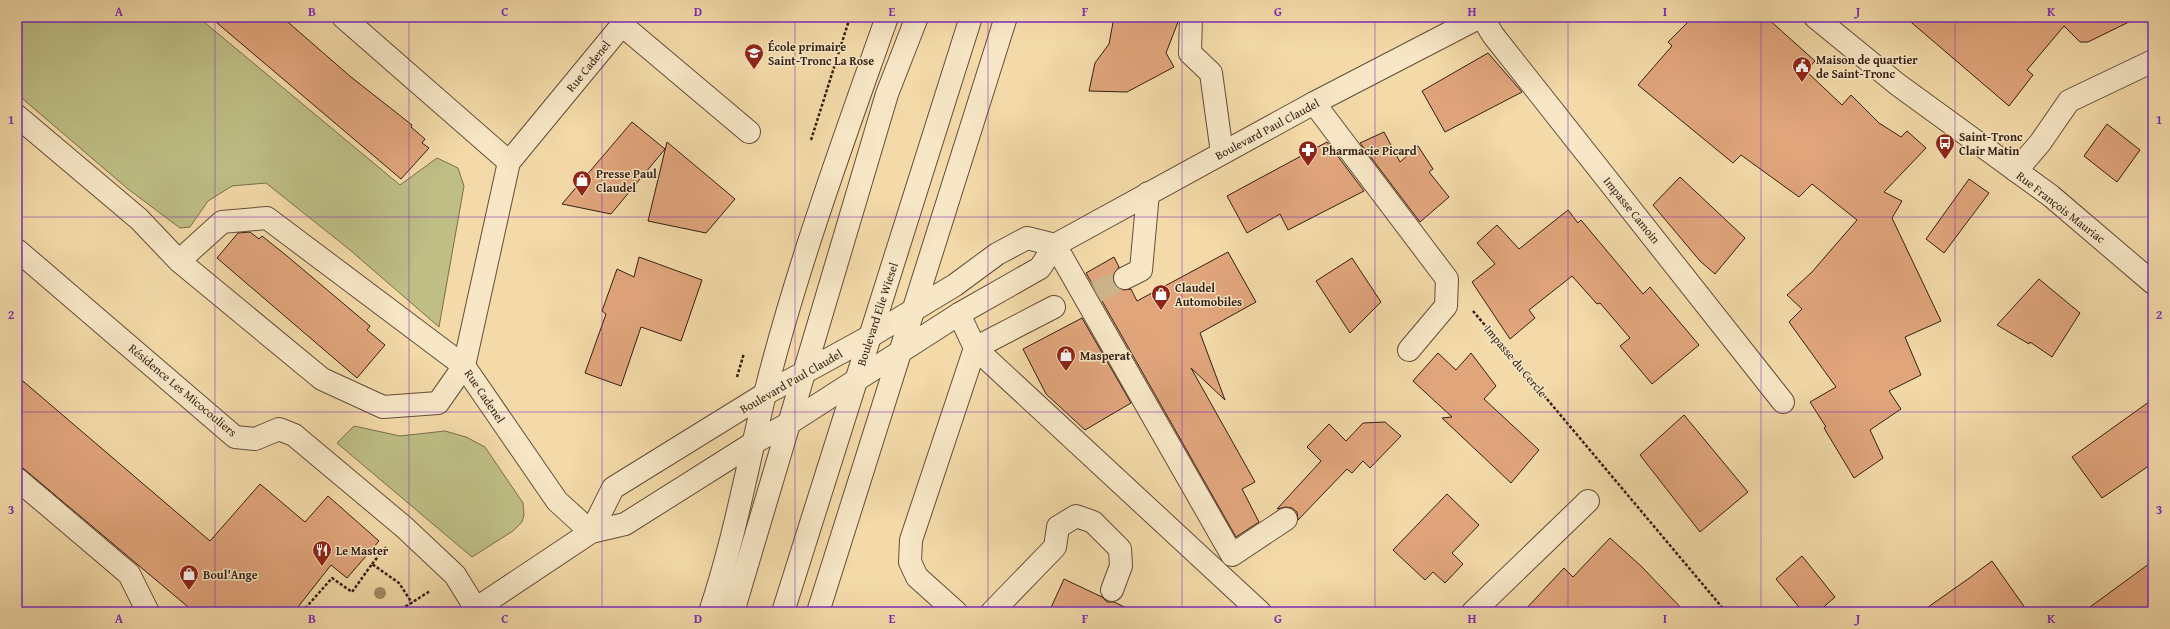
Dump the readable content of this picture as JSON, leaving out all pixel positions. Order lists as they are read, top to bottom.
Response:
{
  "streets": {
    "street": [
      "Rue Cadenel",
      "Boulevard Paul Claudel",
      "Rue François Mauriac",
      "Impasse Camoin",
      "Boulevard Elie Wiesel",
      "Résidence Les Micocouliers"
    ],
    "path": ["Impasse du Cercle"]
  },
  "crossings": [
    ["Rue Cadenel", "Boulevard Paul Claudel"],
    ["Boulevard Paul Claudel", "Impasse Camoin"],
    ["Boulevard Paul Claudel", "Boulevard Elie Wiesel"],
    ["Boulevard Paul Claudel", "Résidence Les Micocouliers"]
  ],
  "places": {
    "school or university": ["École primaire Saint-Tronc La Rose"],
    "public building": ["Maison de quartier de Saint-Tronc"],
    "bus stop": ["Saint-Tronc Clair Matin"],
    "pharmacy": ["Pharmacie Picard"],
    "shop": [
      "Presse Paul Claudel",
      "Claudel Automobiles",
      "Masperat",
      "Boul'Ange"
    ],
    "restaurant": ["Le Master"]
  },
  "grid": {
    "columns": [
      "A",
      "B",
      "C",
      "D",
      "E",
      "F",
      "G",
      "H",
      "I",
      "J",
      "K"
    ],
    "rows": ["1", "2", "3"]
  }
}
